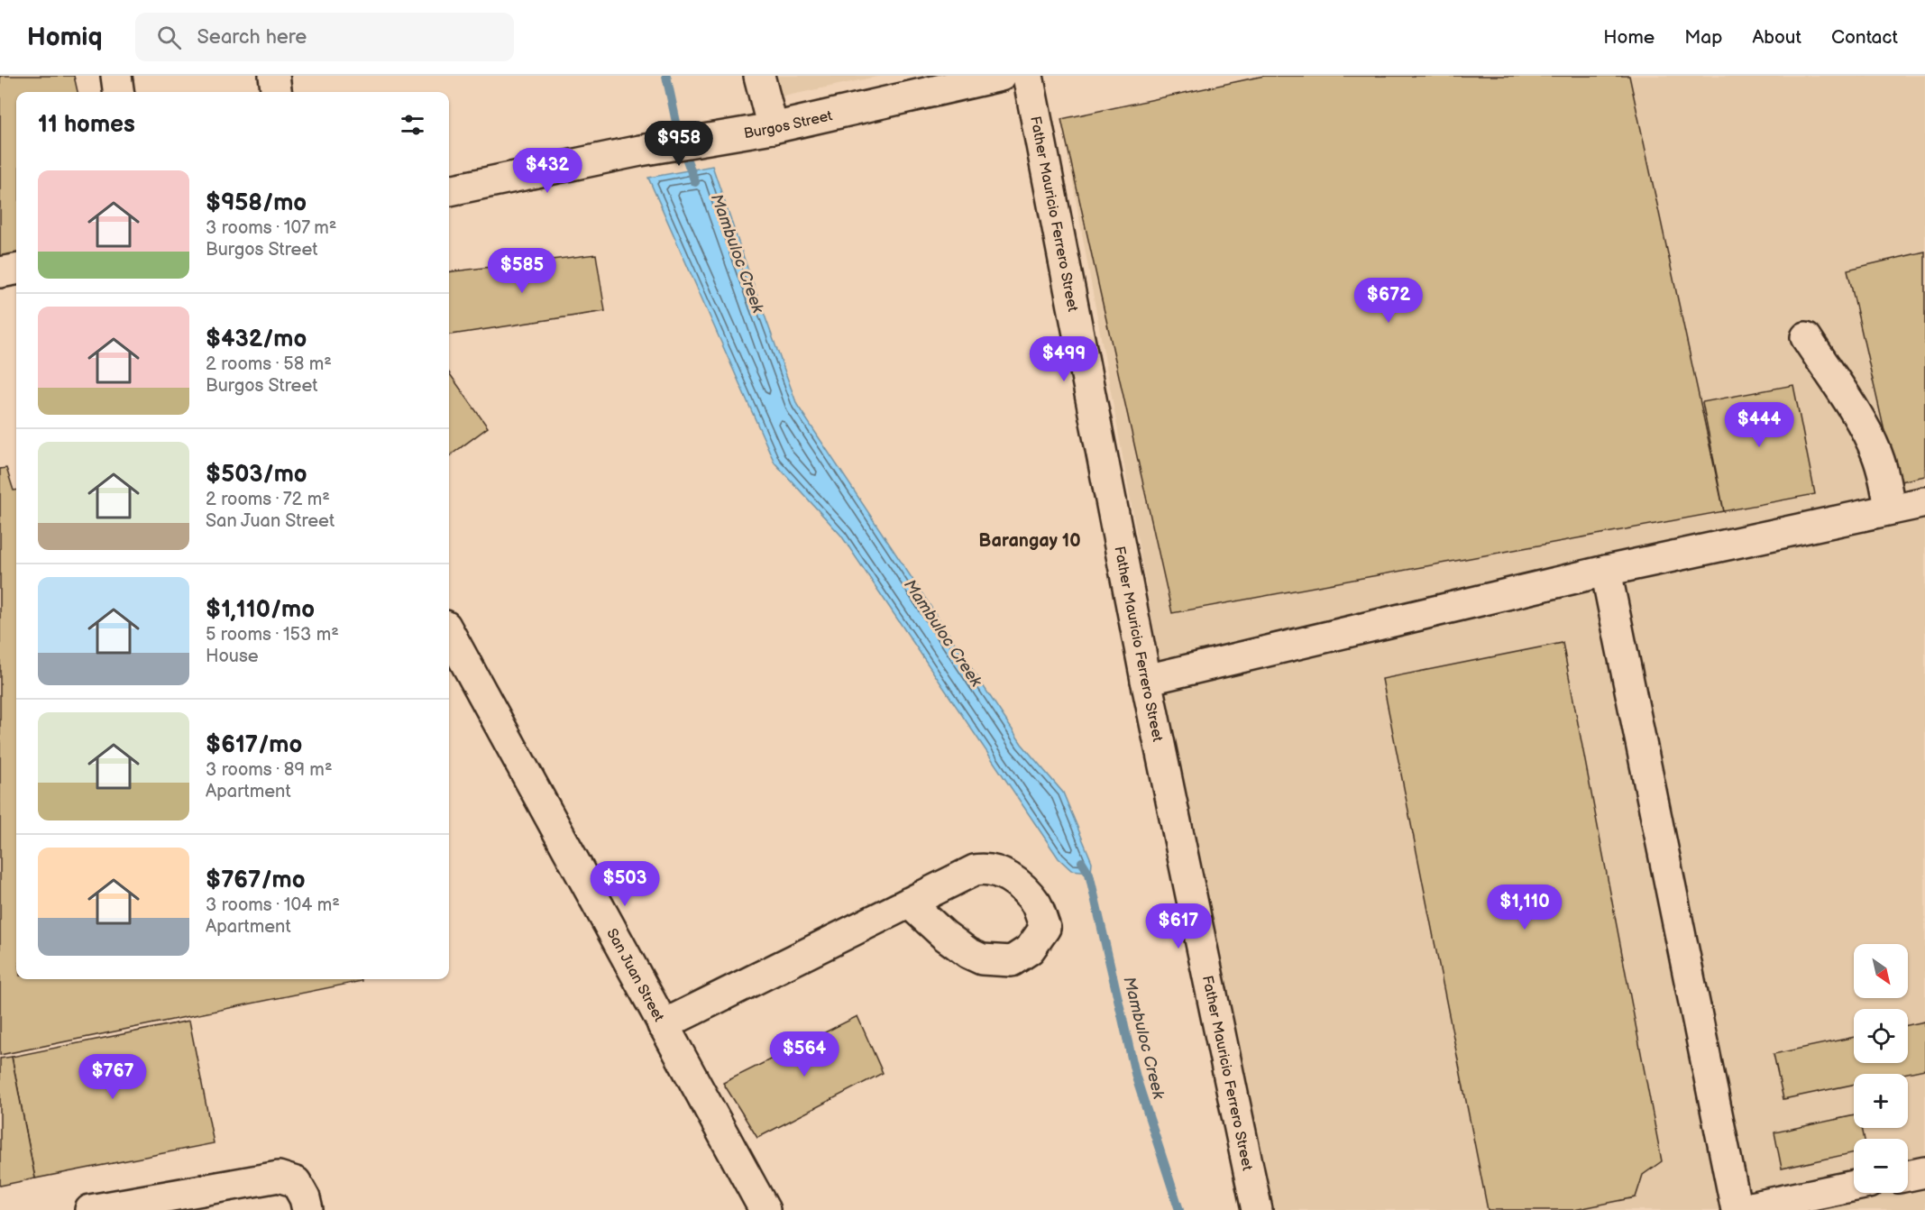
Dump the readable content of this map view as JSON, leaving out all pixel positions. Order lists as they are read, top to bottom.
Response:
{
  "streets": {
    "street": ["Burgos Street", "Father Mauricio Ferrero Street", "San Juan Street"]
  },
  "districts": ["Barangay 10"],
  "water": ["Mambuloc Creek"],
  "north": "bottom right",
  "page": {
    "header": "Homiq",
    "search": "Search here",
    "nav": [
      "Home",
      "Map",
      "About",
      "Contact"
    ],
    "heading": "11 homes",
    "price": [
      "$958",
      "$432",
      "$585",
      "$672",
      "$499",
      "$444",
      "$503",
      "$1,110",
      "$617",
      "$564",
      "$767"
    ],
    "list": [
      {
        "name": "$958/mo",
        "note": "3 rooms · 107 m² · Burgos Street"
      },
      {
        "name": "$432/mo",
        "note": "2 rooms · 58 m² · Burgos Street"
      },
      {
        "name": "$503/mo",
        "note": "2 rooms · 72 m² · San Juan Street"
      },
      {
        "name": "$1,110/mo",
        "note": "5 rooms · 153 m² · House"
      },
      {
        "name": "$617/mo",
        "note": "3 rooms · 89 m² · Apartment"
      },
      {
        "name": "$767/mo",
        "note": "3 rooms · 104 m² · Apartment"
      }
    ],
    "map_buttons": ["+", "−"]
  }
}
